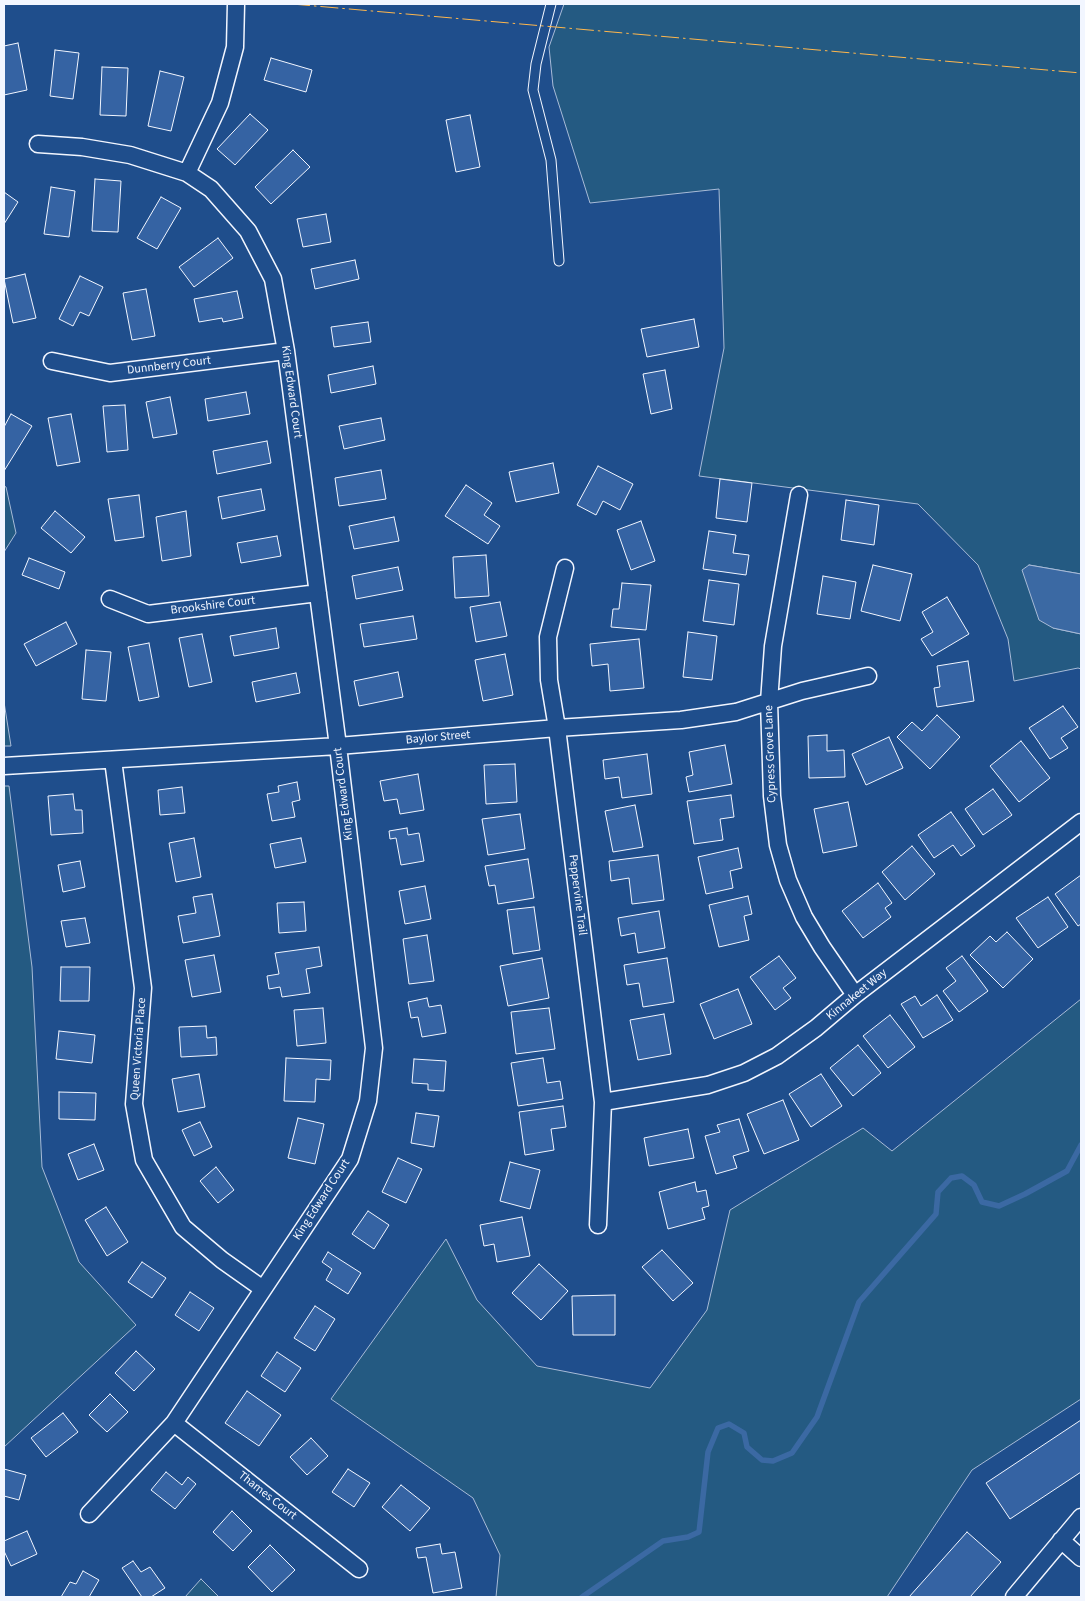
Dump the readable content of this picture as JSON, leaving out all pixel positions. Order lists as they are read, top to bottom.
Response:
{
  "streets": {
    "street": [
      "Dunnberry Court",
      "King Edward Court",
      "Brookshire Court",
      "Baylor Street",
      "Cypress Grove Lane",
      "Peppervine Trail",
      "Kinnakeet Way",
      "Queen Victoria Place",
      "Thames Court"
    ]
  },
  "crossings": [
    ["Dunnberry Court", "King Edward Court"],
    ["King Edward Court", "Brookshire Court"],
    ["King Edward Court", "Baylor Street"],
    ["King Edward Court", "Queen Victoria Place"],
    ["King Edward Court", "Thames Court"],
    ["Baylor Street", "Cypress Grove Lane"],
    ["Baylor Street", "Peppervine Trail"],
    ["Baylor Street", "Queen Victoria Place"],
    ["Cypress Grove Lane", "Kinnakeet Way"],
    ["Peppervine Trail", "Kinnakeet Way"]
  ]
}
